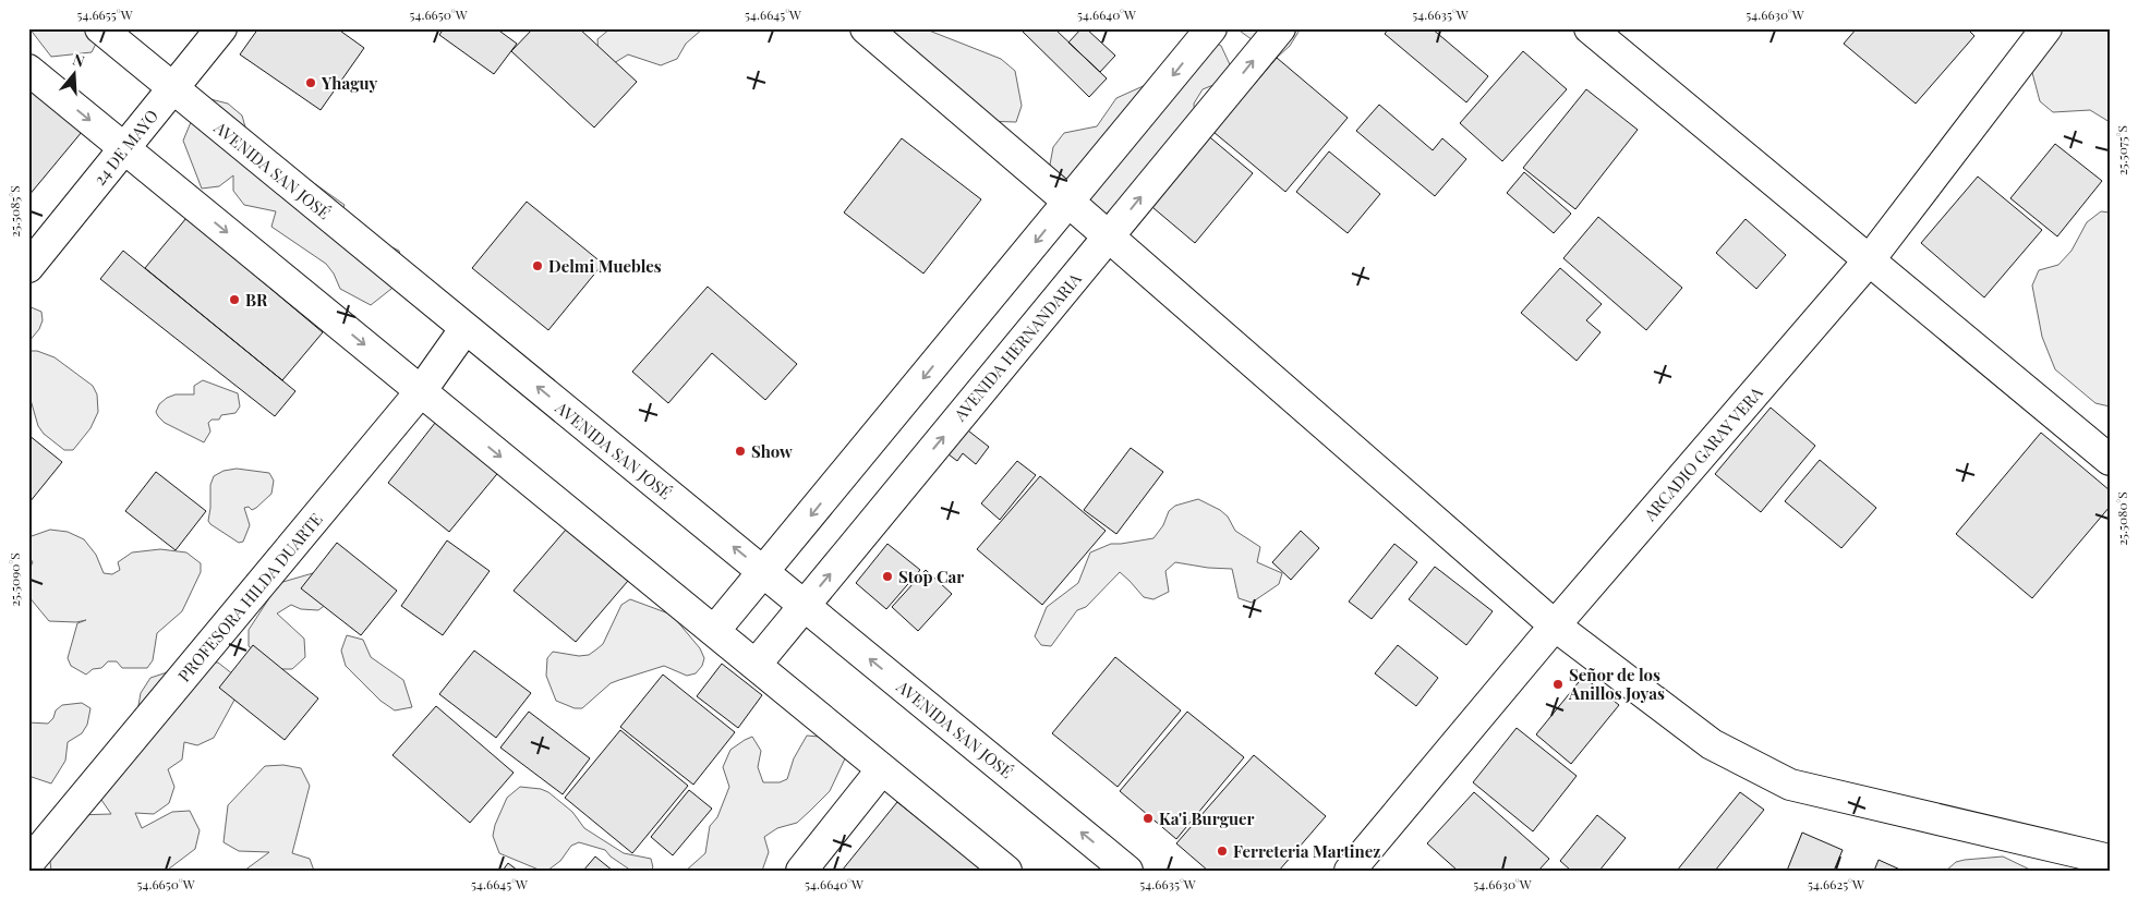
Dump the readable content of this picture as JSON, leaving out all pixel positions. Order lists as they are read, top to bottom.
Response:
{
  "streets": {
    "street": [
      "24 DE MAYO",
      "AVENIDA SAN JOSÉ",
      "AVENIDA HERNANDARIA",
      "ARCADIO GARAY VERA",
      "PROFESORA HILDA DUARTE"
    ]
  },
  "crossings": [
    ["24 DE MAYO", "AVENIDA SAN JOSÉ"],
    ["AVENIDA SAN JOSÉ", "AVENIDA HERNANDARIA"],
    ["AVENIDA SAN JOSÉ", "PROFESORA HILDA DUARTE"]
  ],
  "places": [
    "Yhaguy",
    "Delmi Muebles",
    "BR",
    "Show",
    "Stop Car",
    "Señor de los Anillos Joyas",
    "Ka'i Burguer",
    "Ferreteria Martinez"
  ],
  "north": "top",
  "coordinates": [
    "54.6655°W",
    "54.6650°W",
    "54.6645°W",
    "54.6640°W",
    "54.6635°W",
    "54.6630°W",
    "25.5075°S",
    "25.5085°S",
    "25.5080°S",
    "25.5090°S",
    "54.6625°W"
  ]
}
